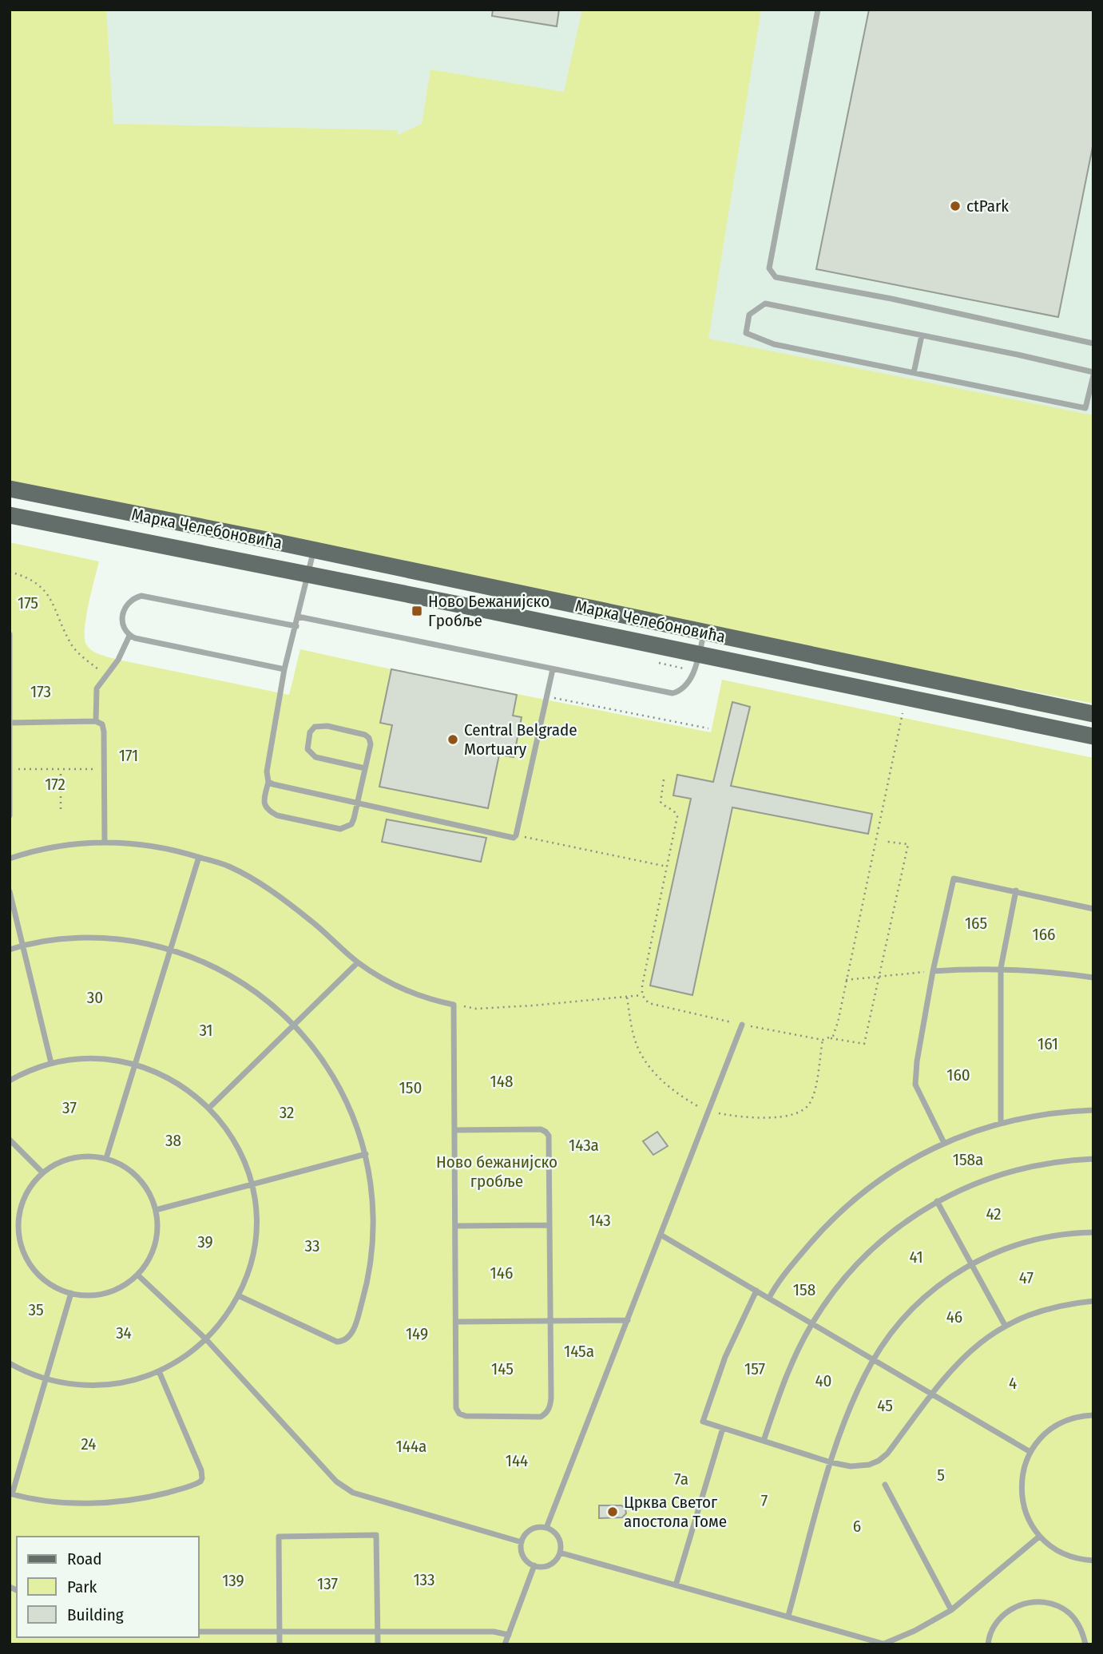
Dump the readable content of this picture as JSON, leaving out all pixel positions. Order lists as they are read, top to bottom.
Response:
{
  "streets": {
    "main road": ["Марка Челебоновића"]
  },
  "parks": [
    "175",
    "173",
    "171",
    "172",
    "165",
    "166",
    "30",
    "31",
    "161",
    "160",
    "148",
    "150",
    "37",
    "32",
    "38",
    "143a",
    "158a",
    "Ново бежанијско гробље",
    "42",
    "143",
    "39",
    "33",
    "41",
    "146",
    "47",
    "158",
    "35",
    "46",
    "34",
    "149",
    "145a",
    "145",
    "157",
    "40",
    "4",
    "45",
    "24",
    "144a",
    "144",
    "5",
    "7a",
    "7",
    "6",
    "133",
    "139",
    "137"
  ],
  "places": {
    "other": ["ctPark", "Central Belgrade Mortuary", "Црква Светог апостола Томе"],
    "transit": ["Ново Бежанијско Гробље"]
  },
  "legend": ["Road", "Park", "Building"]
}
